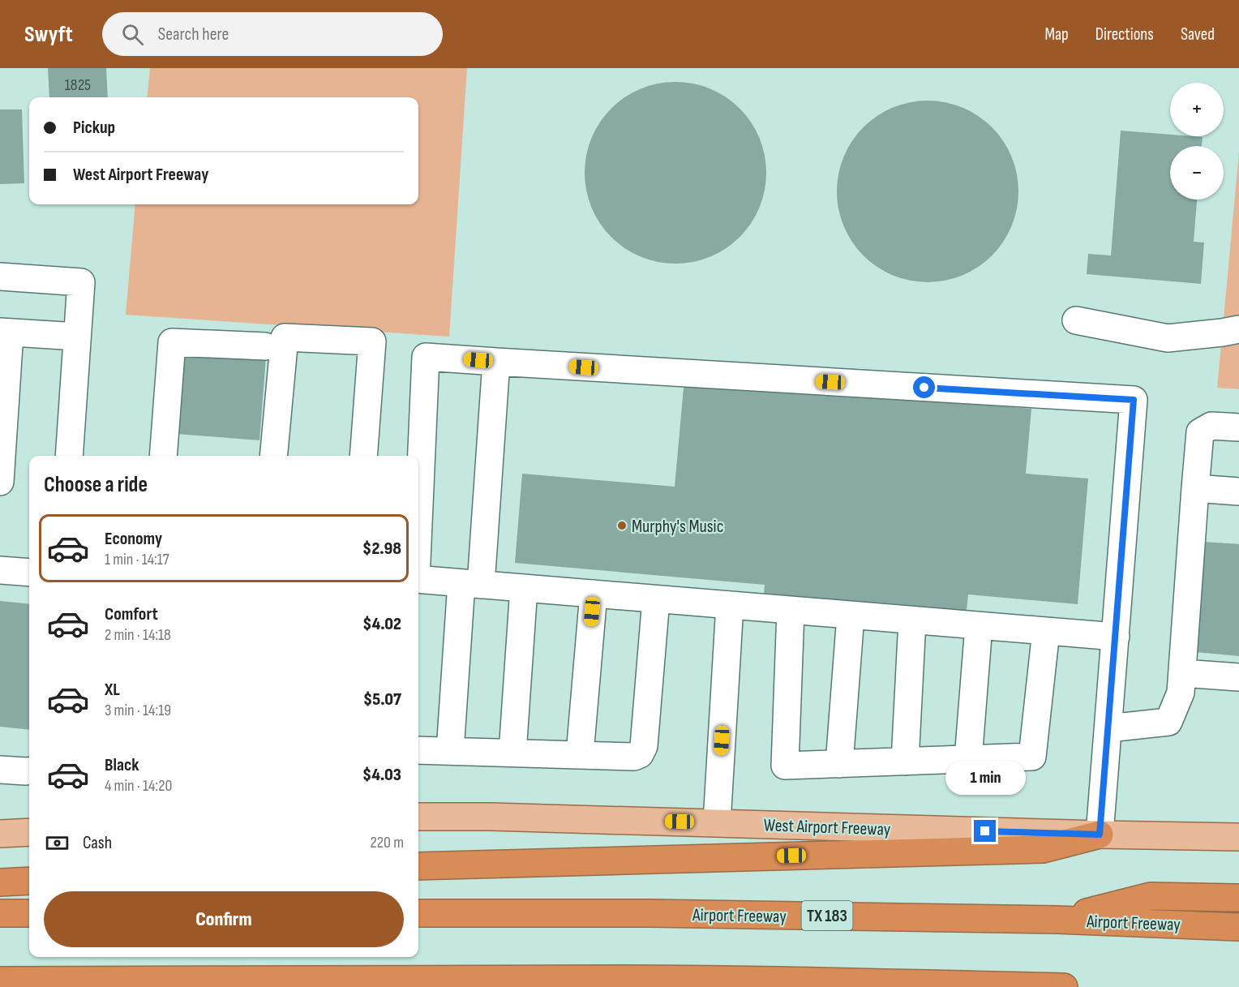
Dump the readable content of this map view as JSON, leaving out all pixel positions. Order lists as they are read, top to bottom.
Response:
{
  "streets": {
    "highway": ["Airport Freeway", "TX 183"],
    "main road": ["West Airport Freeway"]
  },
  "places": ["Murphy's Music"],
  "house_numbers": ["1825"],
  "page": {
    "header": "Swyft",
    "search": "Search here",
    "nav": ["Map", "Directions", "Saved"],
    "map_buttons": ["+", "−"],
    "banner": ["Pickup", "West Airport Freeway"],
    "heading": "Choose a ride",
    "list": [
      {
        "name": "Economy",
        "note": "1 min · 14:17",
        "value": "$2.98"
      },
      {
        "name": "Comfort",
        "note": "2 min · 14:18",
        "value": "$4.02"
      },
      {
        "name": "XL",
        "note": "3 min · 14:19",
        "value": "$5.07"
      },
      {
        "name": "Black",
        "note": "4 min · 14:20",
        "value": "$4.03"
      }
    ],
    "bubble": "1 min",
    "pay": ["Cash", "220 m"],
    "buttons": "Confirm"
  }
}
